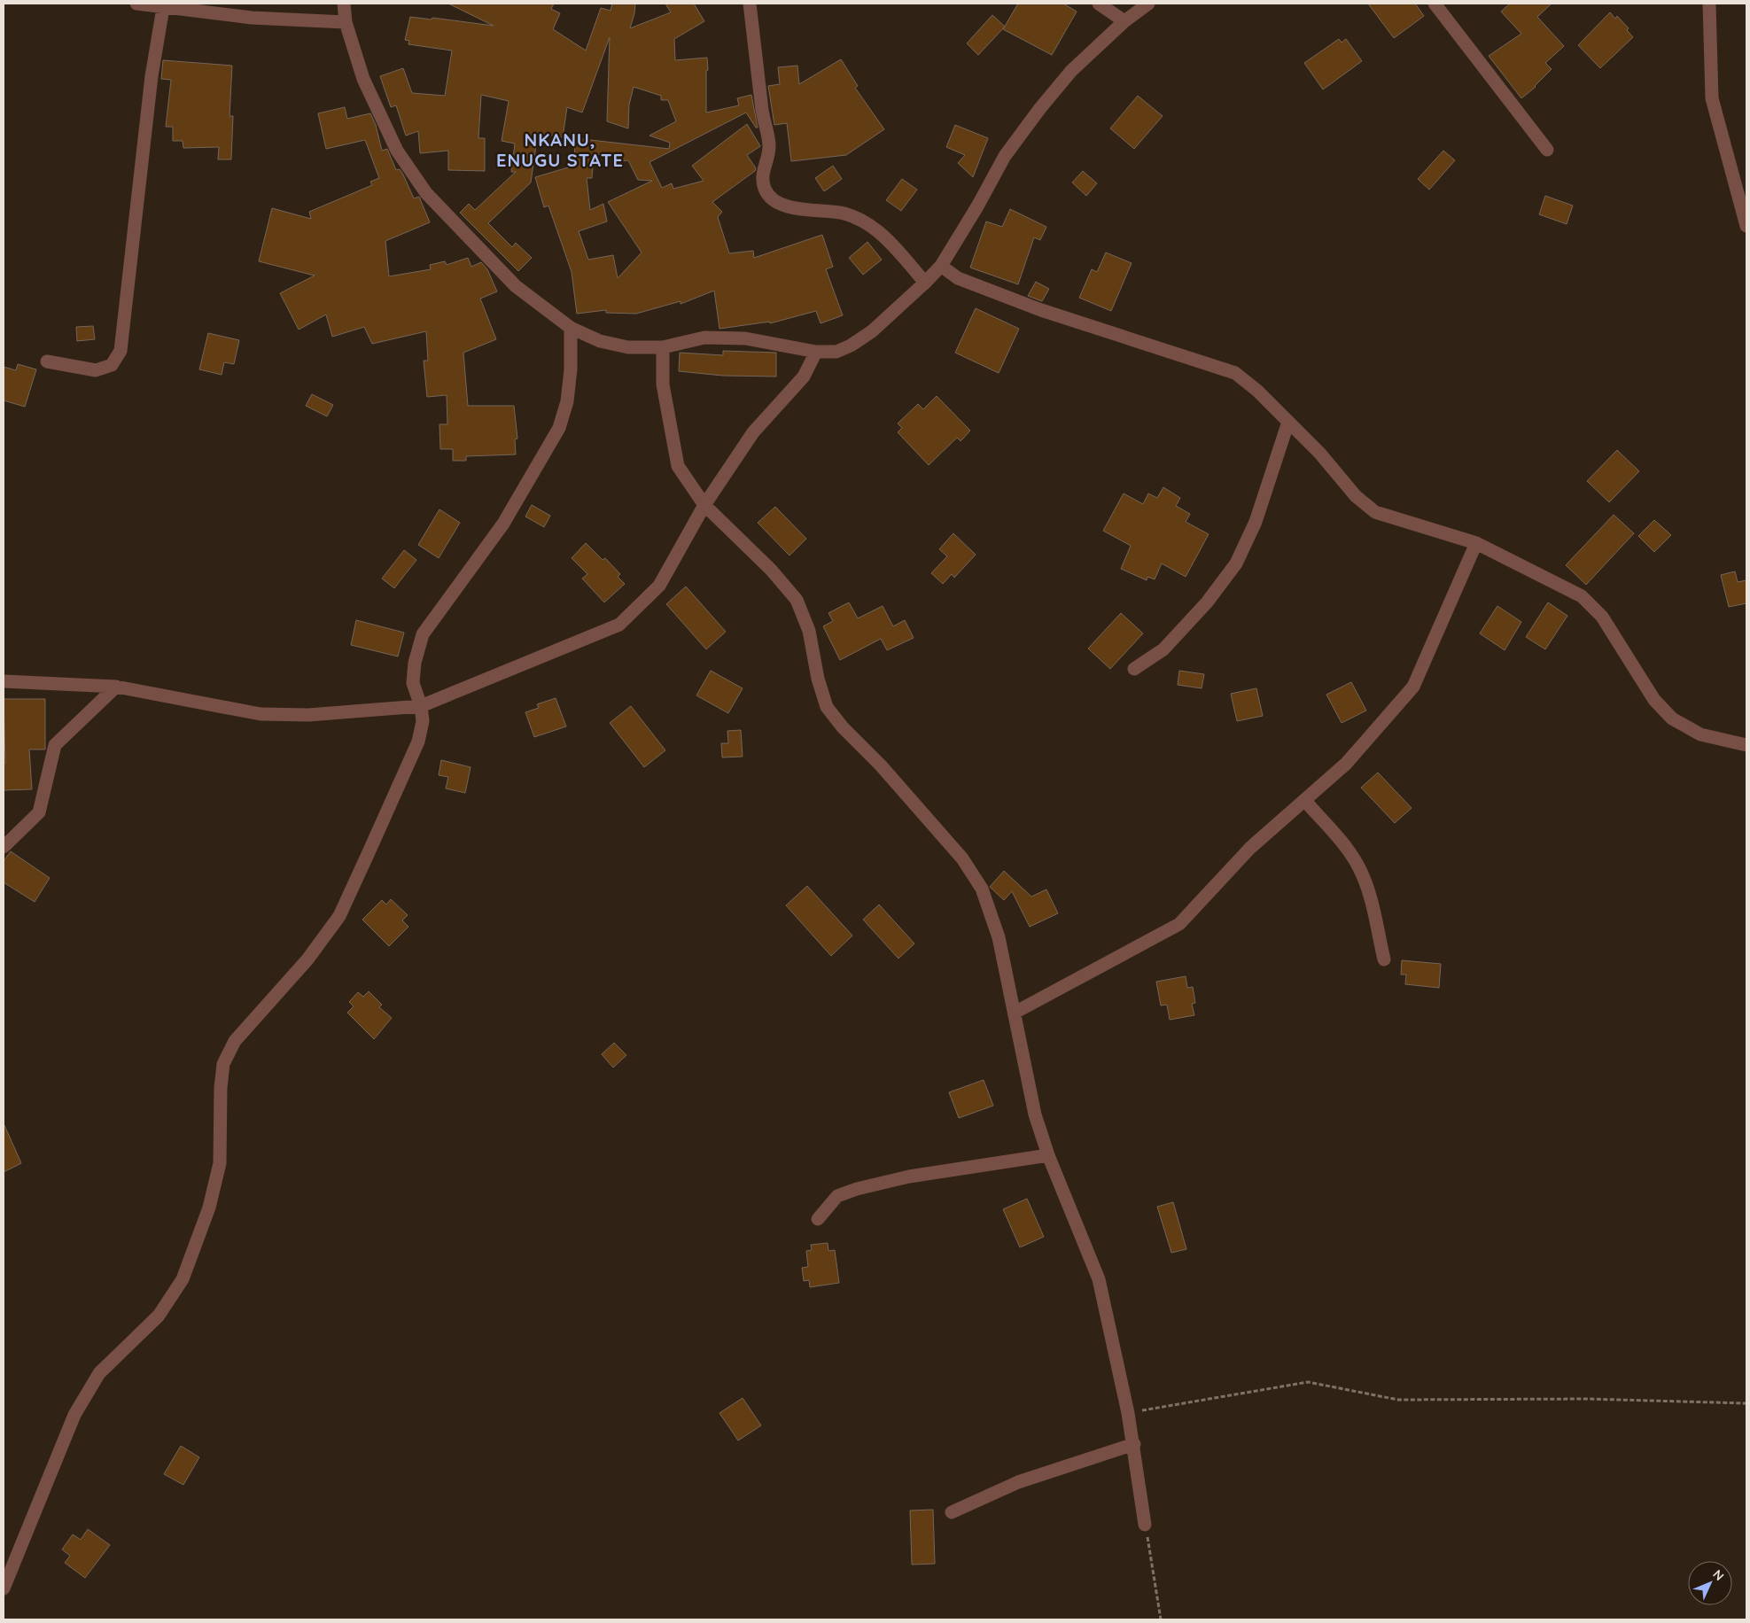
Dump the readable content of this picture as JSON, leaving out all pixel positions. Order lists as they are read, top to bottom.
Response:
{
  "districts": ["NKANU, ENUGU STATE"],
  "north": "top right"
}
